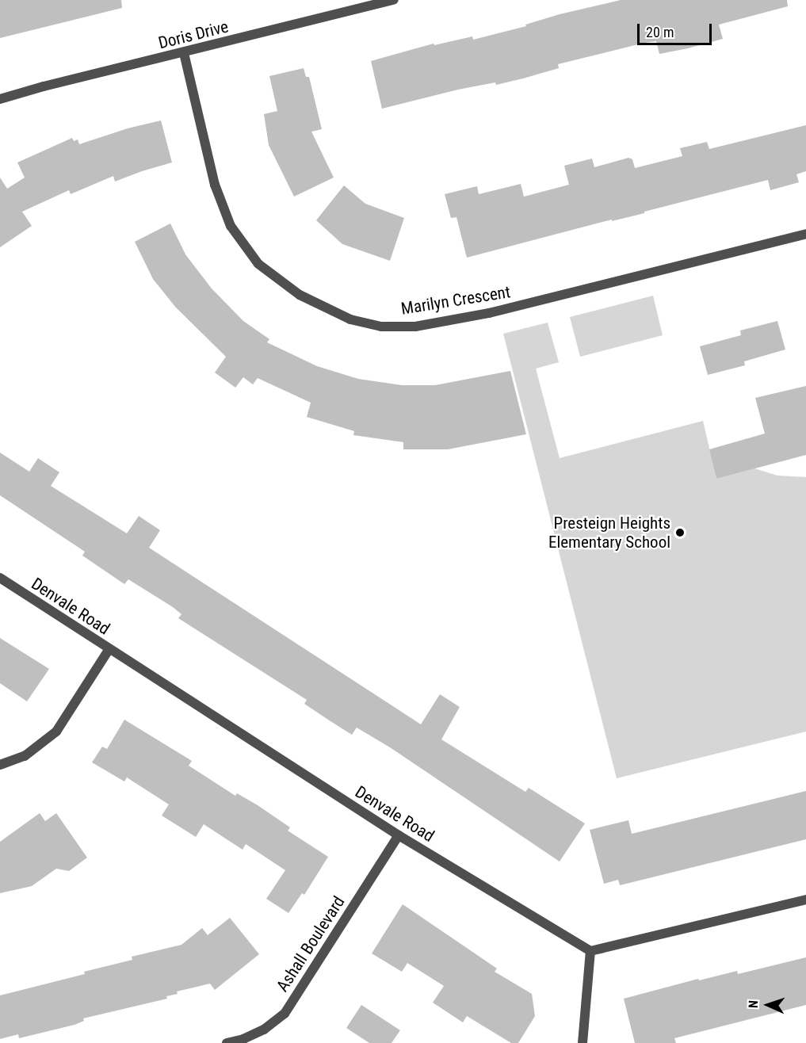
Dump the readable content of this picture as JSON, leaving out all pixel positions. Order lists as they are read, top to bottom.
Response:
{
  "streets": {
    "street": [
      "Doris Drive",
      "Marilyn Crescent",
      "Denvale Road",
      "Ashall Boulevard"
    ]
  },
  "crossings": [
    ["Doris Drive", "Marilyn Crescent"],
    ["Denvale Road", "Ashall Boulevard"]
  ],
  "places": ["Presteign Heights Elementary School"],
  "scale_bar": "20 m",
  "north": "left"
}
